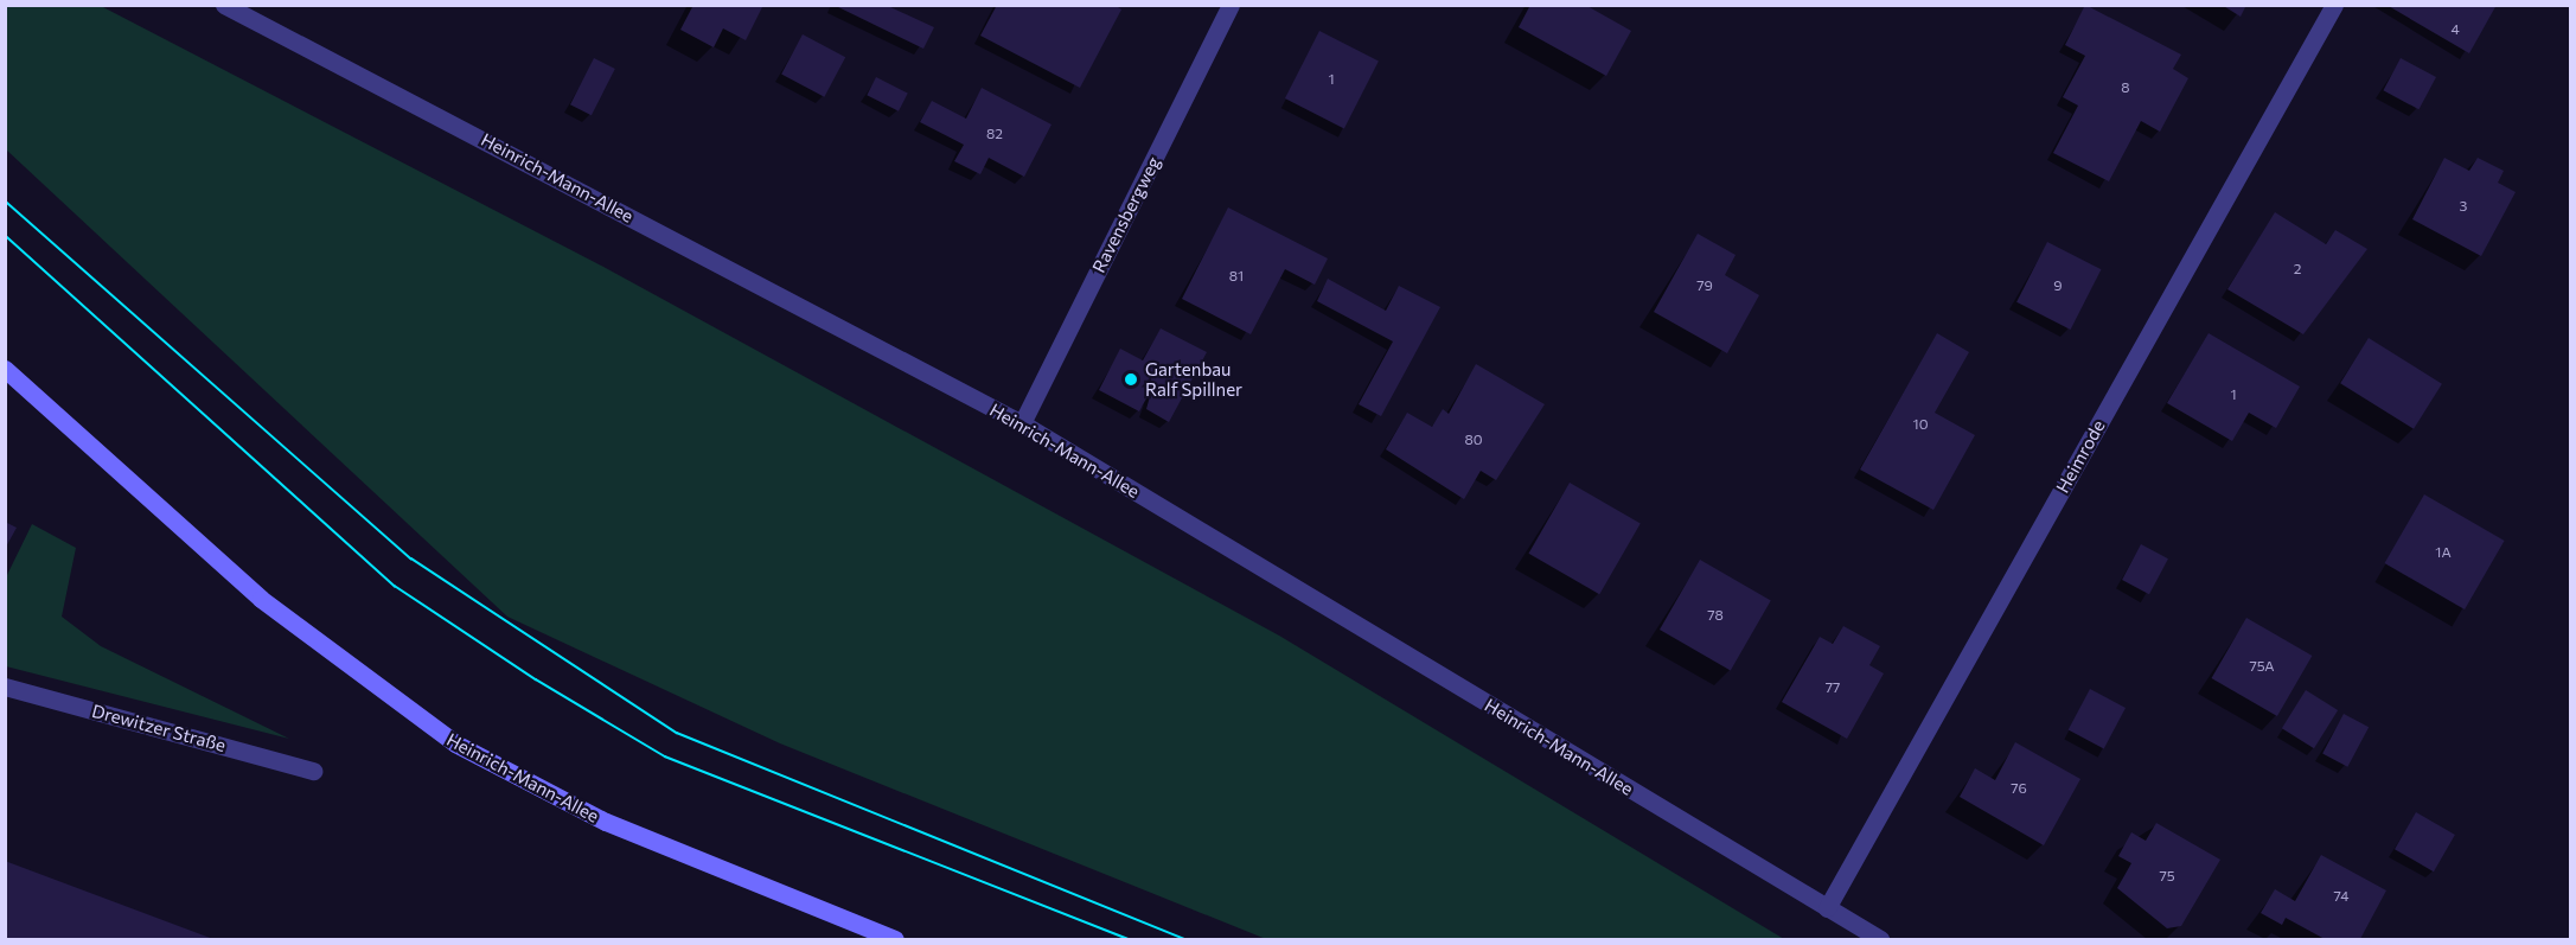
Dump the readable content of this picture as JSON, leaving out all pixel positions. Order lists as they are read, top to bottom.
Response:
{
  "streets": {
    "main road": ["Heinrich-Mann-Allee"],
    "street": ["Ravensbergweg", "Heimrode", "Drewitzer Straße"]
  },
  "crossings": [
    ["Heinrich-Mann-Allee", "Ravensbergweg"],
    ["Heinrich-Mann-Allee", "Heimrode"]
  ],
  "places": ["Gartenbau Ralf Spillner"],
  "house_numbers": [
    "4",
    "1",
    "8",
    "82",
    "3",
    "2",
    "81",
    "79",
    "9",
    "1",
    "10",
    "80",
    "1A",
    "78",
    "75A",
    "77",
    "76",
    "75",
    "74"
  ]
}
